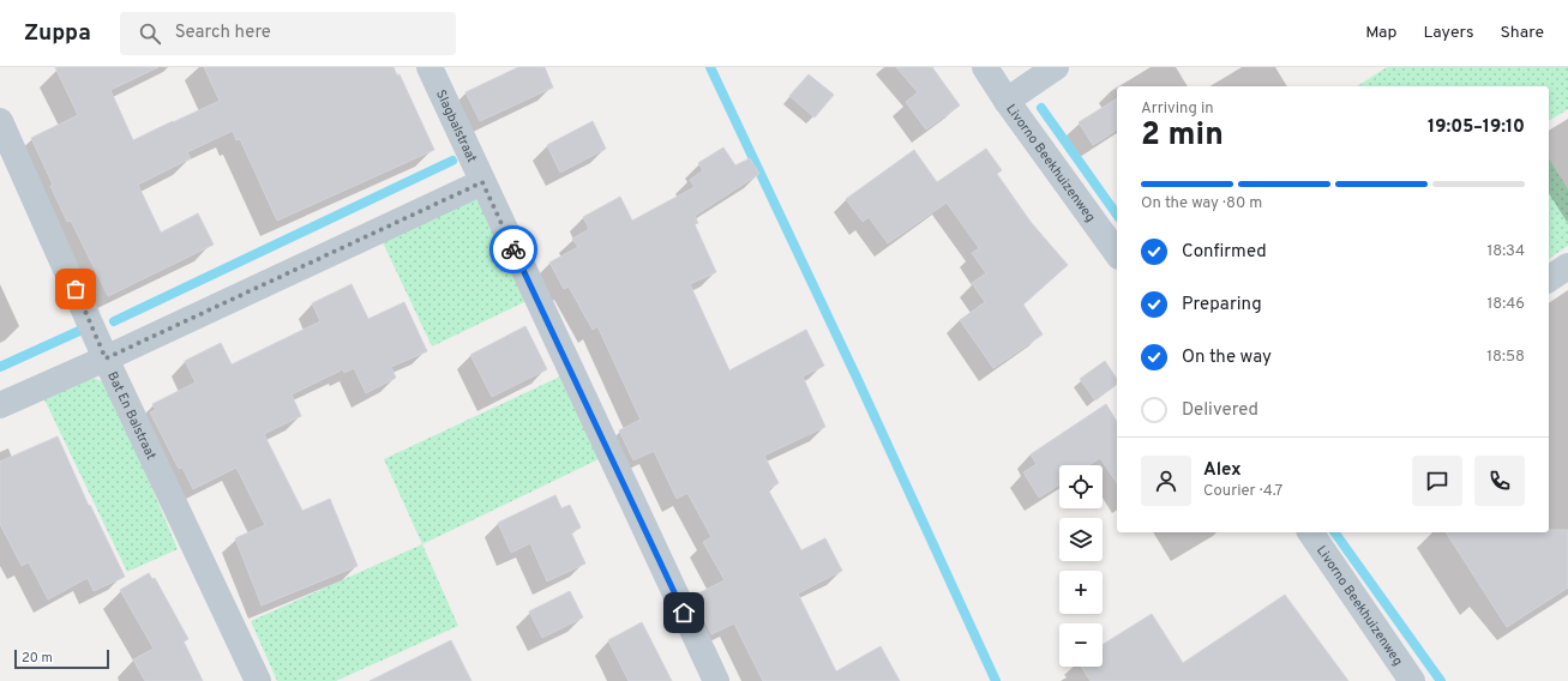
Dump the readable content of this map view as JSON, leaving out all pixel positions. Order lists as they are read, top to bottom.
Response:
{
  "streets": {
    "street": ["Slagbalstraat", "Livorno Beekhuizenweg", "Bat En Balstraat"]
  },
  "scale_bar": "20 m",
  "page": {
    "header": "Zuppa",
    "search": "Search here",
    "nav": ["Map", "Layers", "Share"],
    "heading": ["2 min", "Arriving in", "19:05–19:10"],
    "panel": ["Alex", "Courier · 4.7"],
    "bar": "On the way · 80 m",
    "list": [
      ["Confirmed", "18:34"],
      ["Preparing", "18:46"],
      ["On the way", "18:58"],
      "Delivered"
    ],
    "map_buttons": ["+", "−"],
    "scale": "20 m"
  }
}
